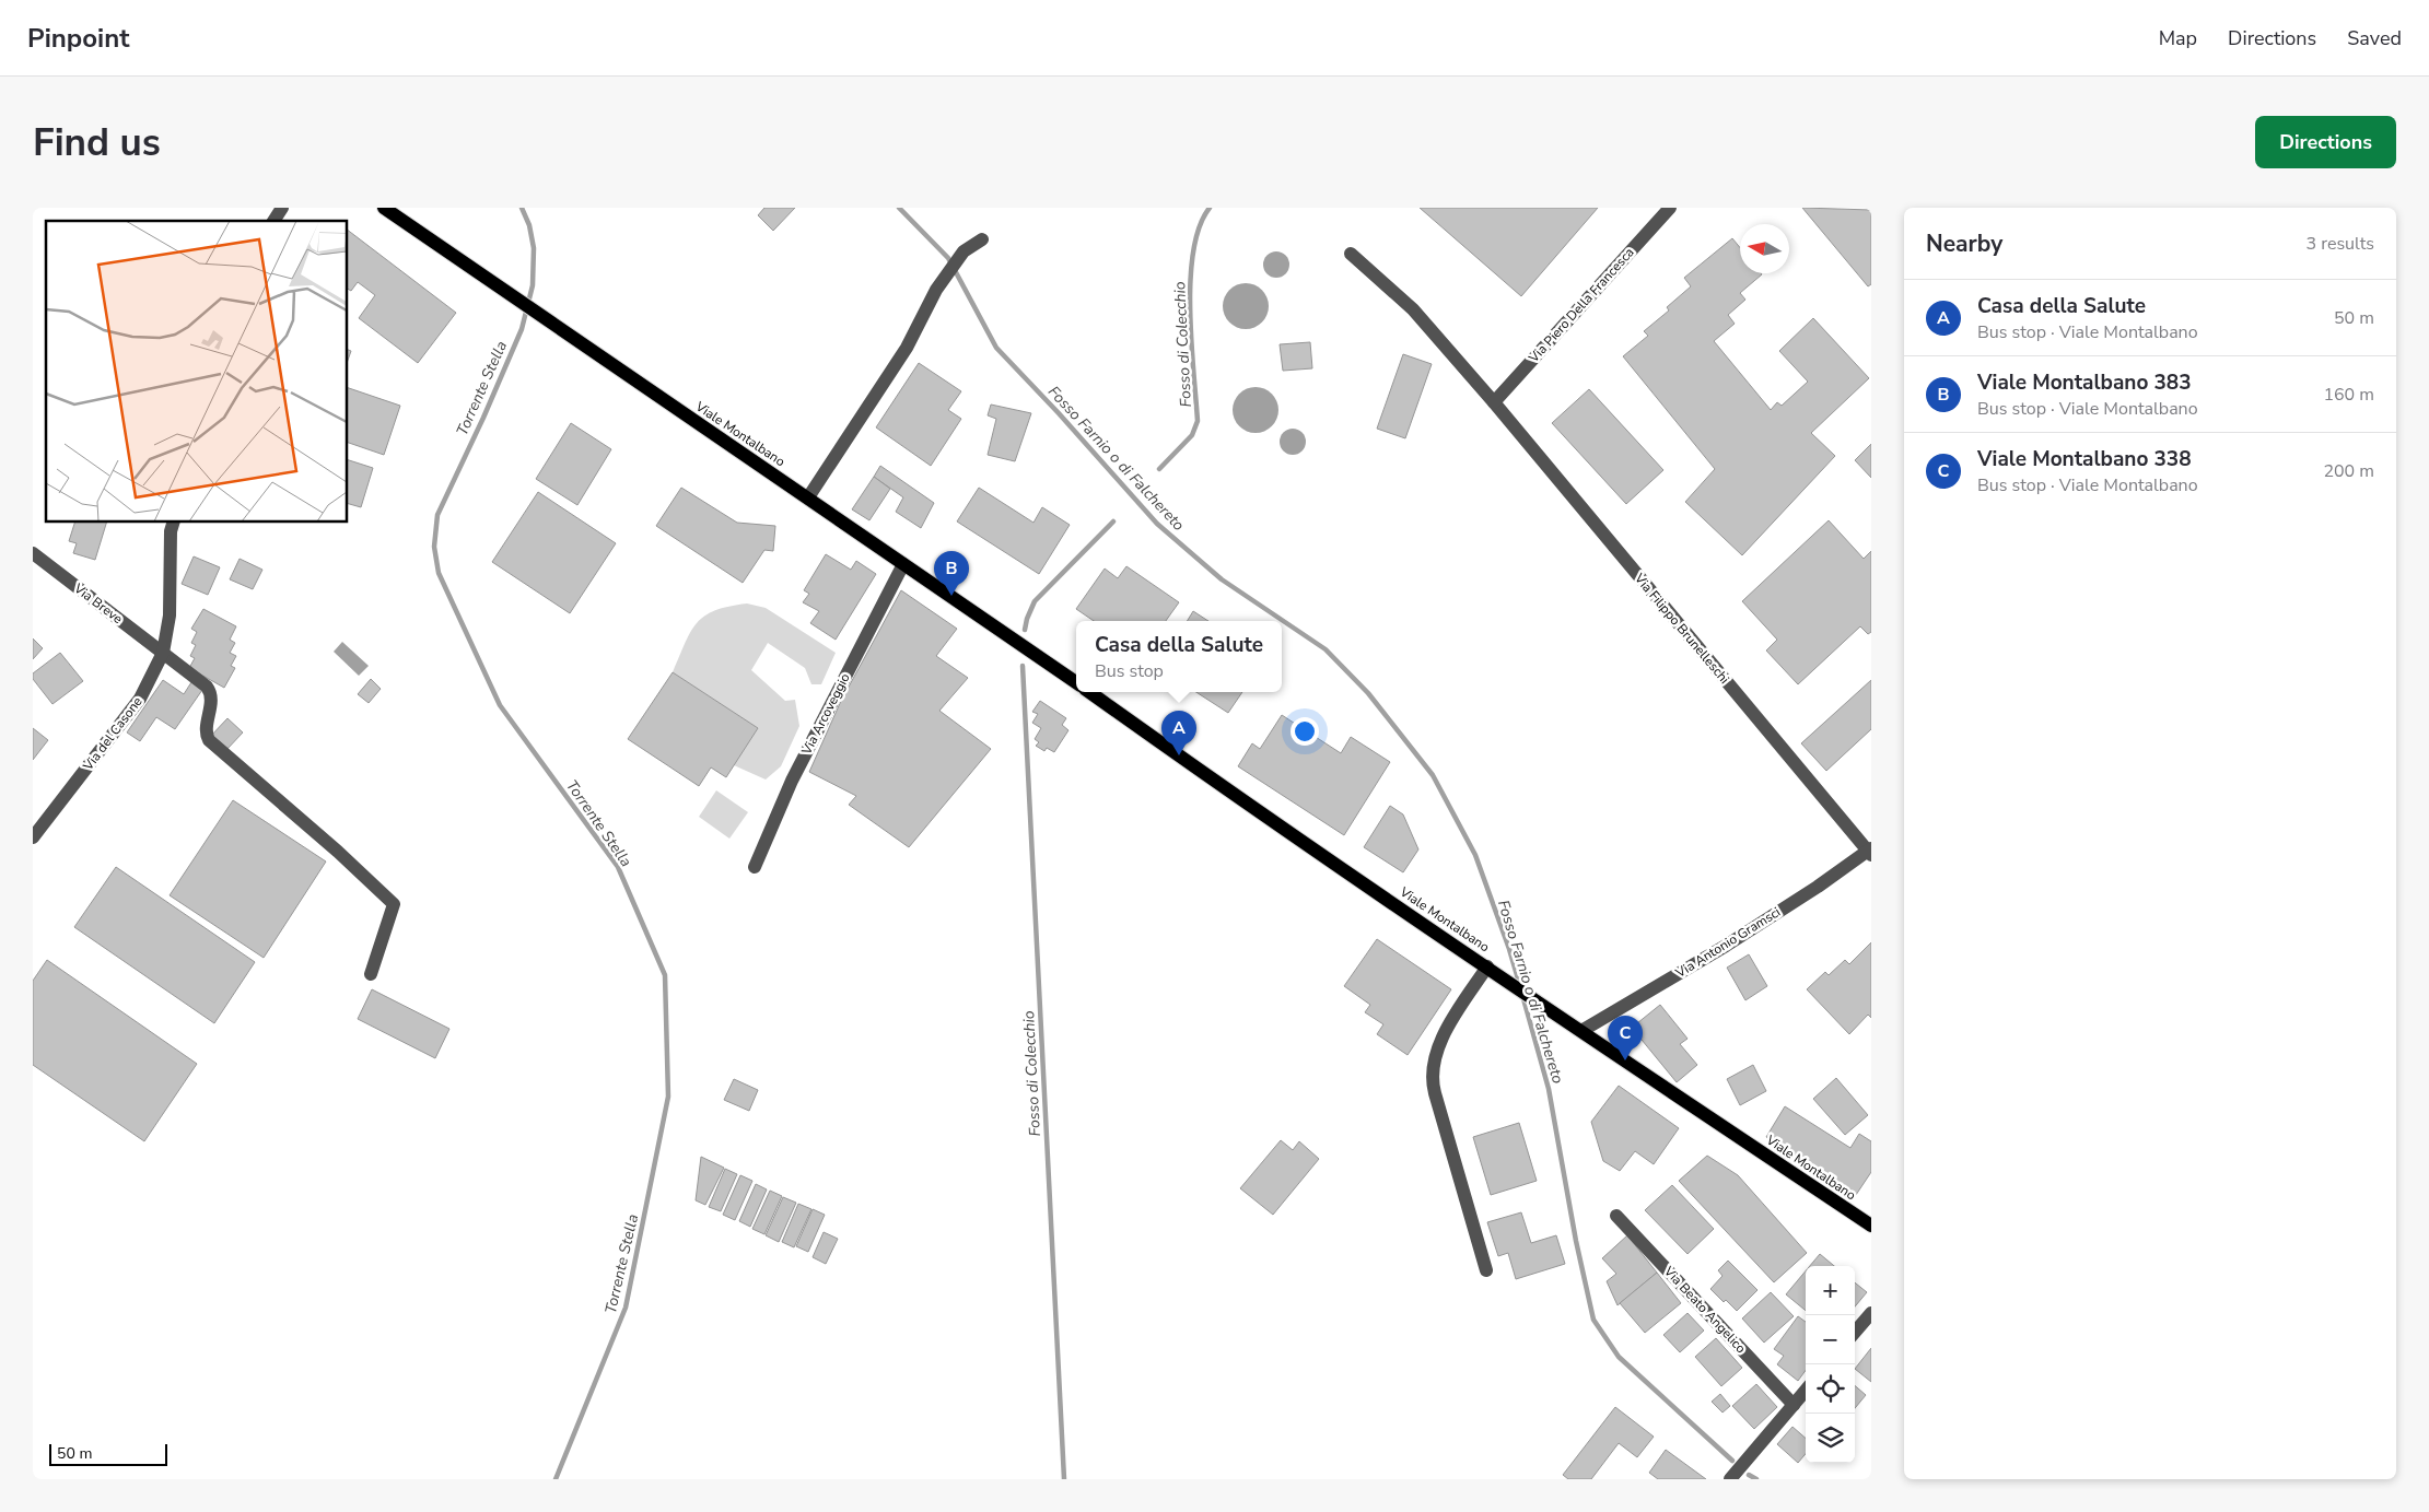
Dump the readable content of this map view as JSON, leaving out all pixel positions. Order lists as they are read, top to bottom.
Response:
{
  "streets": {
    "main road": ["Viale Montalbano"],
    "street": [
      "Via Piero Della Francesca",
      "Via Breve",
      "Via Filippo Brunelleschi",
      "Via Arcoveggio",
      "Via del Casone",
      "Via Antonio Gramsci",
      "Via Beato Angelico"
    ]
  },
  "crossings": [
    ["Via Piero Della Francesca", "Via Filippo Brunelleschi"],
    ["Viale Montalbano", "Via Arcoveggio"],
    ["Viale Montalbano", "Via Antonio Gramsci"],
    ["Via Breve", "Via del Casone"],
    ["Via Filippo Brunelleschi", "Via Antonio Gramsci"]
  ],
  "water": ["Fosso di Colecchio", "Torrente Stella", "Fosso Farnio o di Falchereto"],
  "scale_bar": "50 m",
  "north": "left",
  "page": {
    "header": "Pinpoint",
    "nav": ["Map", "Directions", "Saved"],
    "buttons": "Directions",
    "title": "Find us",
    "heading": ["Nearby", "3 results"],
    "list": [
      {
        "mark": "A",
        "name": "Casa della Salute",
        "note": "Bus stop · Viale Montalbano",
        "value": "50 m"
      },
      {
        "mark": "B",
        "name": "Viale Montalbano 383",
        "note": "Bus stop · Viale Montalbano",
        "value": "160 m"
      },
      {
        "mark": "C",
        "name": "Viale Montalbano 338",
        "note": "Bus stop · Viale Montalbano",
        "value": "200 m"
      }
    ],
    "pins": ["B", "A", "C"],
    "popup": ["Casa della Salute", "Bus stop"],
    "map_buttons": ["+", "−"],
    "scale": "50 m"
  }
}
